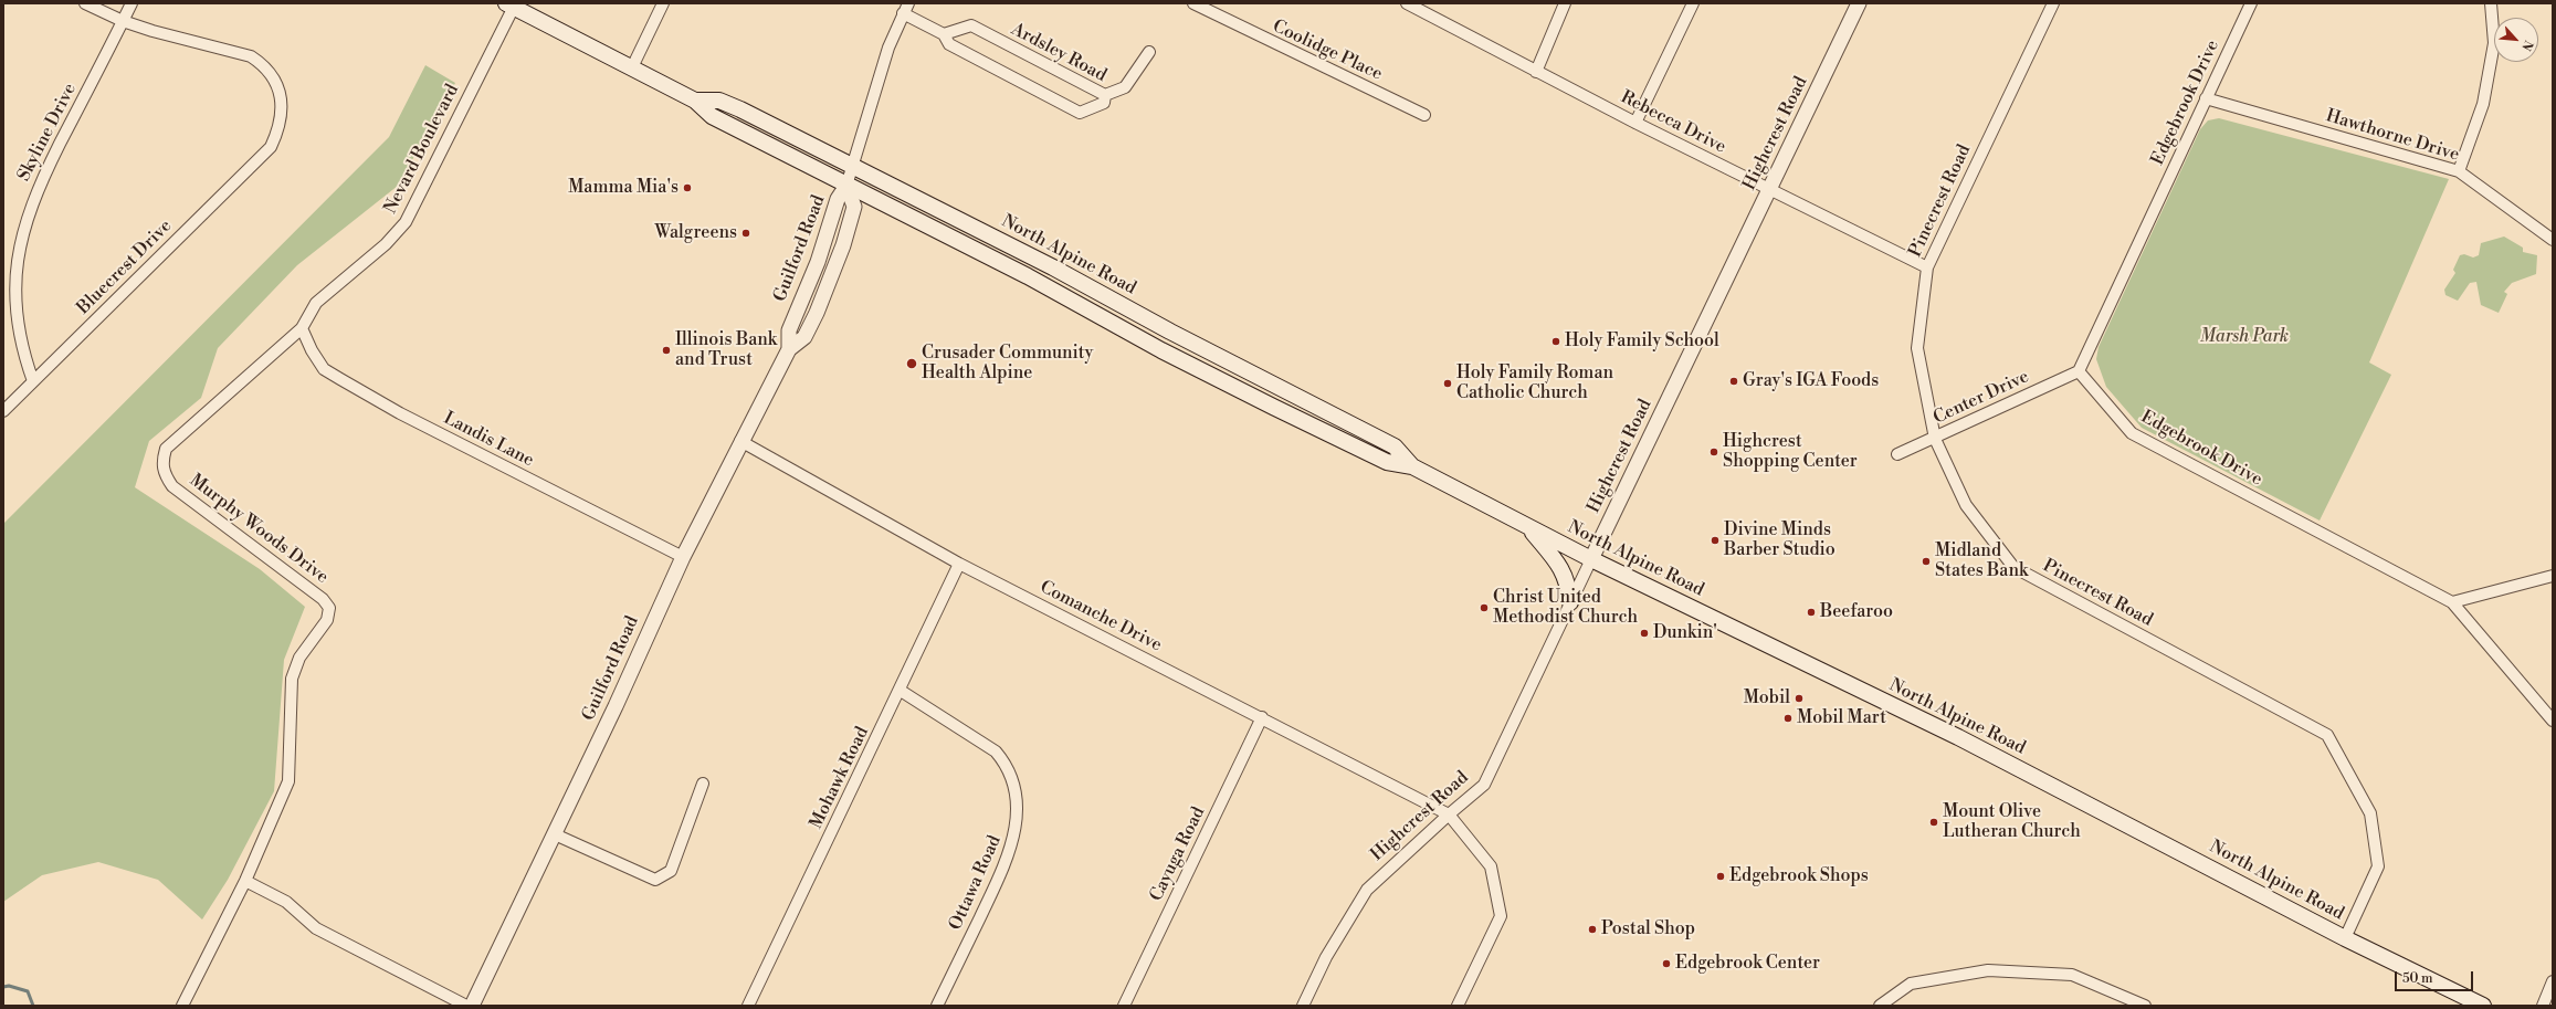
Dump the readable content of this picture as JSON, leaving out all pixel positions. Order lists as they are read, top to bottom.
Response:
{
  "streets": {
    "main road": ["North Alpine Road"],
    "street": [
      "Coolidge Place",
      "Ardsley Road",
      "Edgebrook Drive",
      "Rebecca Drive",
      "Skyline Drive",
      "Highcrest Road",
      "Hawthorne Drive",
      "Nevard Boulevard",
      "Pinecrest Road",
      "Guilford Road",
      "Bluecrest Drive",
      "Center Drive",
      "Landis Lane",
      "Murphy Woods Drive",
      "Comanche Drive",
      "Mohawk Road",
      "Cayuga Road",
      "Ottawa Road"
    ]
  },
  "crossings": [
    ["Edgebrook Drive", "Hawthorne Drive"],
    ["Edgebrook Drive", "Center Drive"],
    ["Rebecca Drive", "Highcrest Road"],
    ["Rebecca Drive", "Pinecrest Road"],
    ["Skyline Drive", "Bluecrest Drive"],
    ["Highcrest Road", "North Alpine Road"],
    ["Highcrest Road", "Comanche Drive"],
    ["Nevard Boulevard", "North Alpine Road"],
    ["Nevard Boulevard", "Landis Lane"],
    ["Nevard Boulevard", "Murphy Woods Drive"],
    ["Pinecrest Road", "North Alpine Road"],
    ["Pinecrest Road", "Center Drive"],
    ["Guilford Road", "North Alpine Road"],
    ["Guilford Road", "Landis Lane"],
    ["Guilford Road", "Comanche Drive"],
    ["Landis Lane", "Murphy Woods Drive"],
    ["Comanche Drive", "Mohawk Road"],
    ["Comanche Drive", "Cayuga Road"],
    ["Mohawk Road", "Ottawa Road"]
  ],
  "parks": ["Marsh Park"],
  "places": [
    "Mamma Mia's",
    "Walgreens",
    "Holy Family School",
    "Illinois Bank and Trust",
    "Crusader Community Health Alpine",
    "Gray's IGA Foods",
    "Holy Family Roman Catholic Church",
    "Highcrest Shopping Center",
    "Divine Minds Barber Studio",
    "Midland States Bank",
    "Christ United Methodist Church",
    "Beefaroo",
    "Dunkin'",
    "Mobil",
    "Mobil Mart",
    "Mount Olive Lutheran Church",
    "Edgebrook Shops",
    "Postal Shop",
    "Edgebrook Center"
  ],
  "scale_bar": "50 m",
  "north": "bottom right"
}
